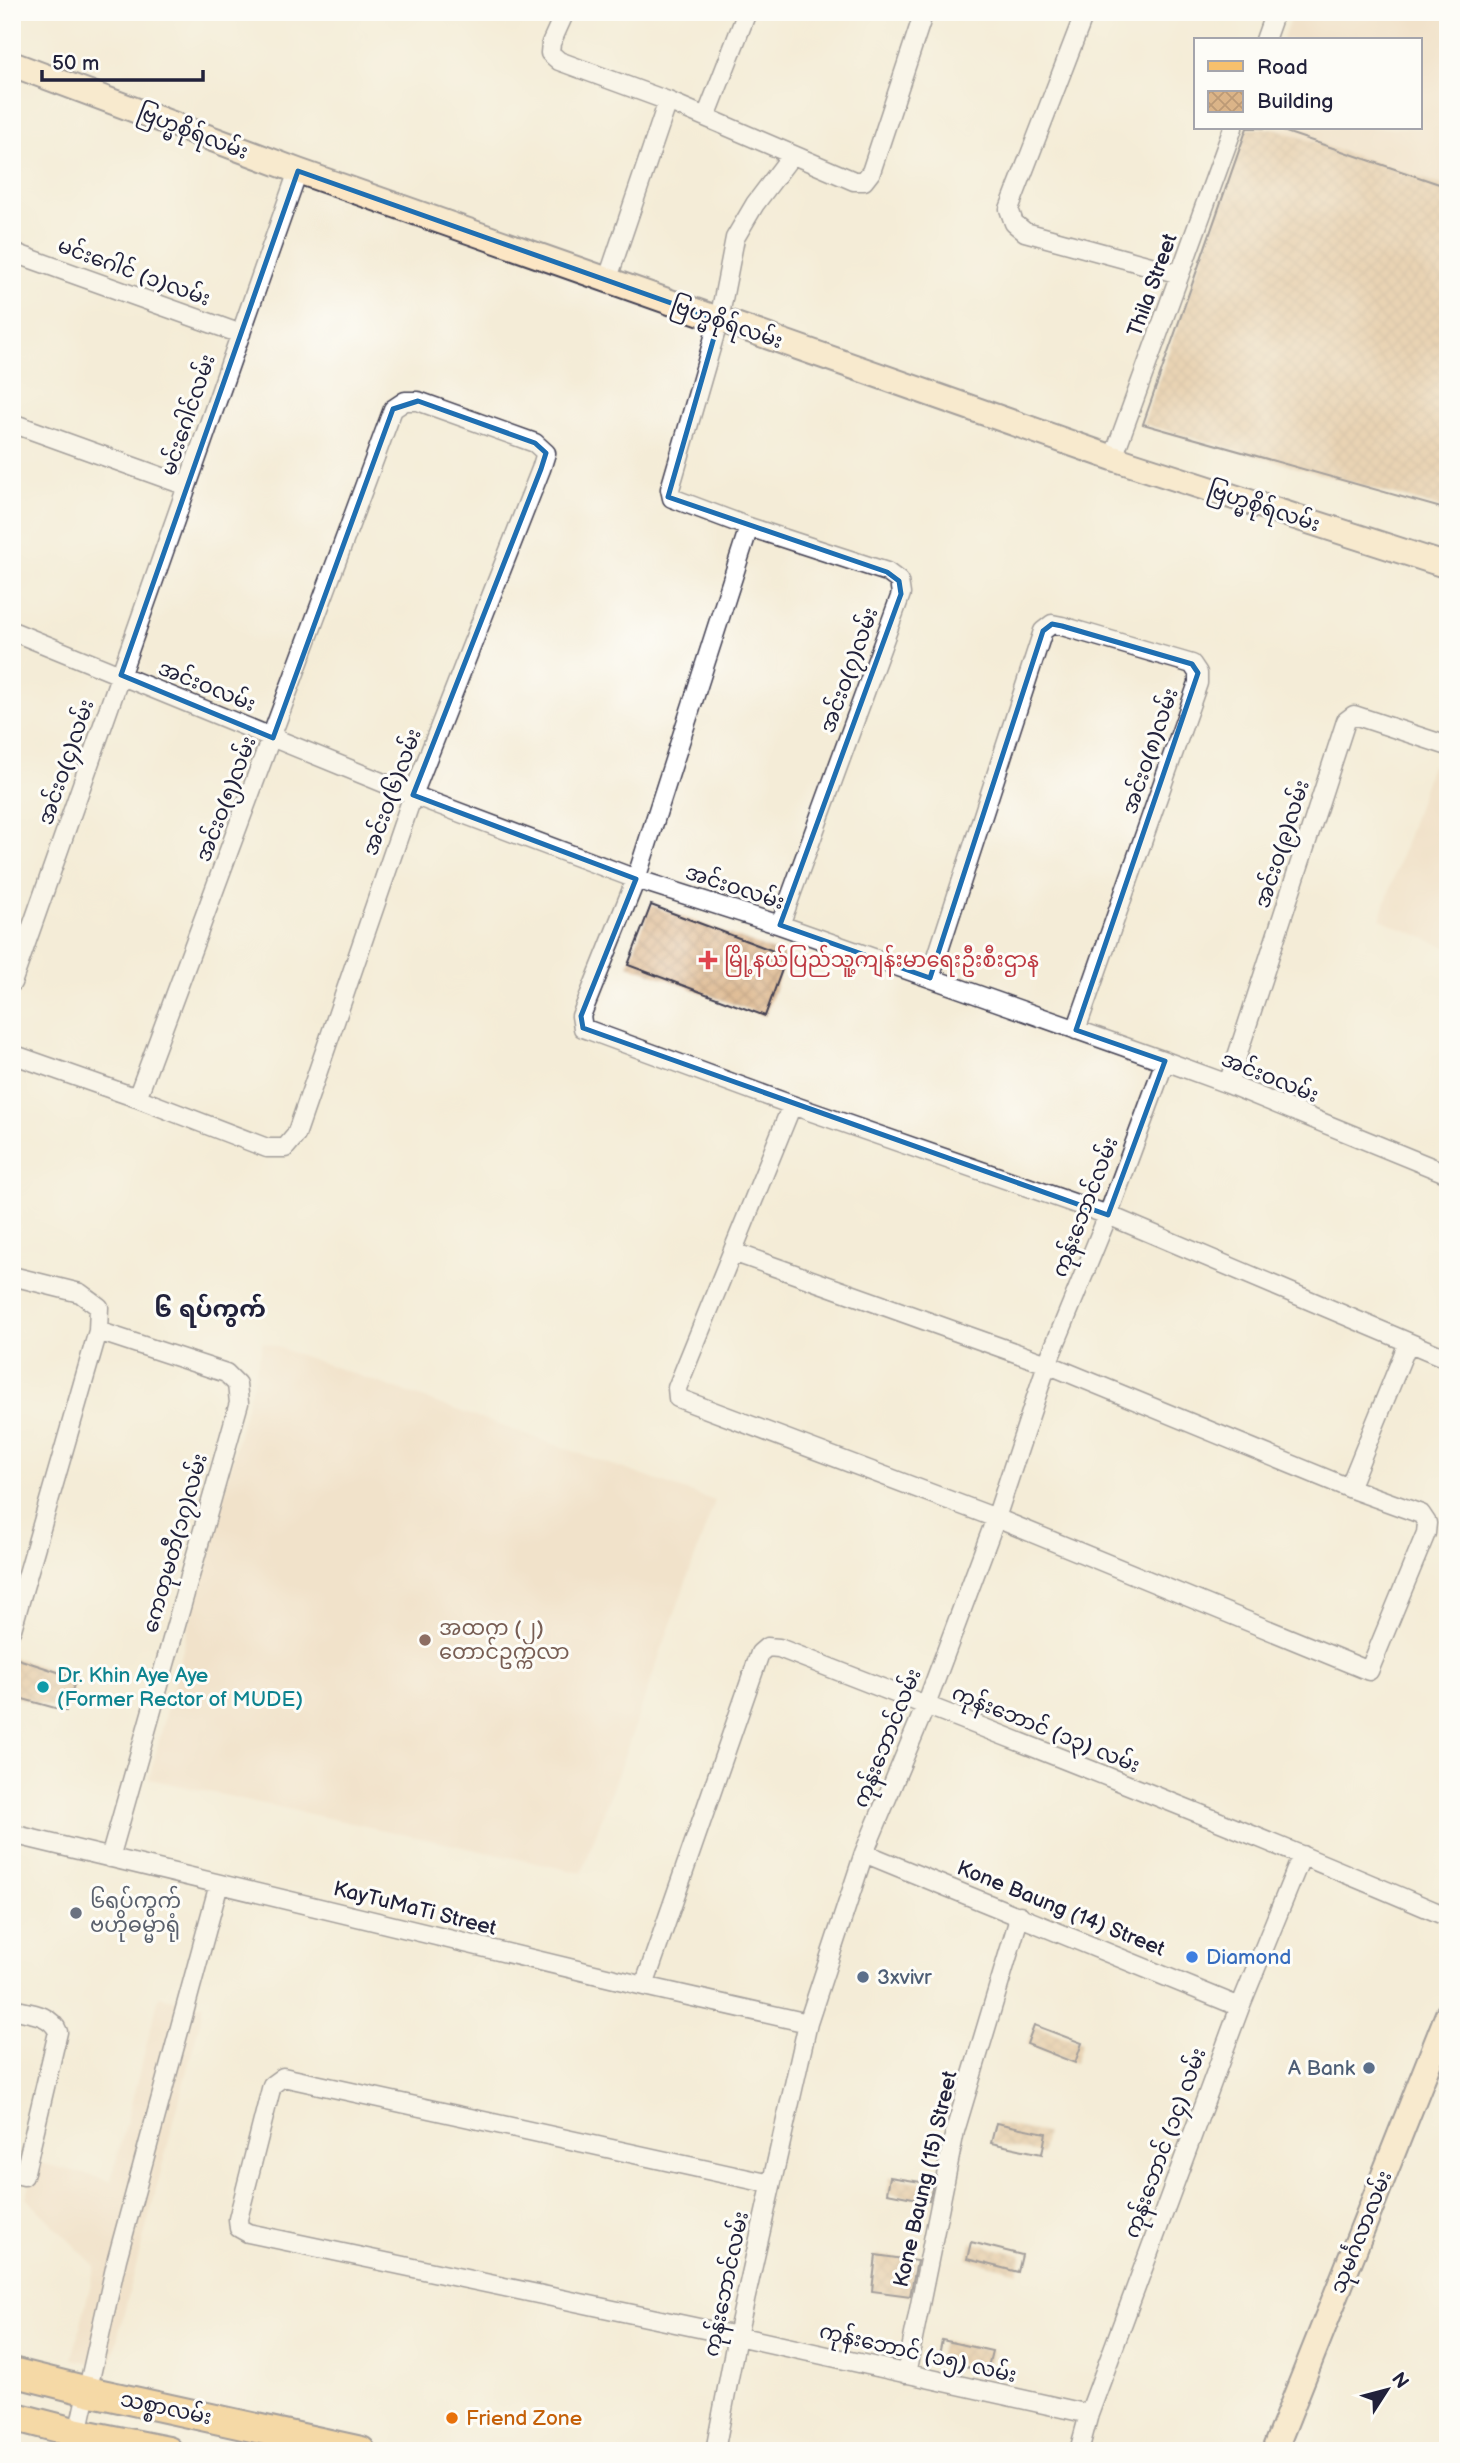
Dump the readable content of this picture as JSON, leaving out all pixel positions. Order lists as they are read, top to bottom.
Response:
{
  "streets": {
    "main road": ["ဗြဟ္မစိုရ်လမ်း", "သုမင်္ဂလာလမ်း", "သစ္စာလမ်း"],
    "street": [
      "မင်းဂေါင် (၁)လမ်း",
      "Thila Street",
      "မင်းဂေါင်လမ်း",
      "အင်းဝ(၇)လမ်း",
      "အင်းဝလမ်း",
      "အင်းဝ(၈)လမ်း",
      "အင်းဝ(၄)လမ်း",
      "အင်းဝ(၆)လမ်း",
      "အင်းဝ(၅)လမ်း",
      "အင်းဝ(၉)လမ်း",
      "ကုန်းဘောင်လမ်း",
      "ကေတုမတီ(၁၇)လမ်း",
      "ကုန်းဘောင် (၁၃) လမ်း",
      "KayTuMaTi Street",
      "Kone Baung (14) Street",
      "ကုန်းဘောင် (၁၄) လမ်း",
      "Kone Baung (15) Street",
      "ကုန်းဘောင် (၁၅) လမ်း"
    ]
  },
  "crossings": [
    ["ဗြဟ္မစိုရ်လမ်း", "Thila Street"],
    ["ဗြဟ္မစိုရ်လမ်း", "မင်းဂေါင်လမ်း"],
    ["ဗြဟ္မစိုရ်လမ်း", "အင်းဝ(၇)လမ်း"],
    ["မင်းဂေါင် (၁)လမ်း", "မင်းဂေါင်လမ်း"],
    ["မင်းဂေါင်လမ်း", "အင်းဝလမ်း"],
    ["မင်းဂေါင်လမ်း", "အင်းဝ(၄)လမ်း"],
    ["အင်းဝ(၇)လမ်း", "အင်းဝလမ်း"],
    ["အင်းဝလမ်း", "အင်းဝ(၈)လမ်း"],
    ["အင်းဝလမ်း", "အင်းဝ(၄)လမ်း"],
    ["အင်းဝလမ်း", "အင်းဝ(၆)လမ်း"],
    ["အင်းဝလမ်း", "အင်းဝ(၅)လမ်း"],
    ["အင်းဝလမ်း", "အင်းဝ(၉)လမ်း"],
    ["အင်းဝလမ်း", "ကုန်းဘောင်လမ်း"],
    ["အင်းဝ(၆)လမ်း", "အင်းဝ(၅)လမ်း"],
    ["ကုန်းဘောင်လမ်း", "ကုန်းဘောင် (၁၃) လမ်း"],
    ["ကုန်းဘောင်လမ်း", "KayTuMaTi Street"],
    ["ကုန်းဘောင်လမ်း", "Kone Baung (14) Street"],
    ["ကုန်းဘောင်လမ်း", "ကုန်းဘောင် (၁၅) လမ်း"],
    ["ကေတုမတီ(၁၇)လမ်း", "KayTuMaTi Street"],
    ["ကုန်းဘောင် (၁၃) လမ်း", "KayTuMaTi Street"],
    ["ကုန်းဘောင် (၁၃) လမ်း", "ကုန်းဘောင် (၁၄) လမ်း"],
    ["Kone Baung (14) Street", "ကုန်းဘောင် (၁၄) လမ်း"],
    ["Kone Baung (14) Street", "Kone Baung (15) Street"],
    ["ကုန်းဘောင် (၁၄) လမ်း", "ကုန်းဘောင် (၁၅) လမ်း"],
    ["Kone Baung (15) Street", "ကုန်းဘောင် (၁၅) လမ်း"]
  ],
  "districts": ["၆ ရပ်ကွက်"],
  "places": {
    "health": ["မြို့နယ်ပြည်သူ့ကျန်းမာရေးဦးစီးဌာန"],
    "other": [
      "အထက (၂) တောင်ဥက္ကလာ",
      "Dr. Khin Aye Aye (Former Rector of MUDE)",
      "၆ရပ်ကွက် ဗဟိုဓမ္မာရုံ",
      "Diamond",
      "3xvivr",
      "A Bank",
      "Friend Zone"
    ]
  },
  "legend": ["Road", "Building"],
  "scale_bar": "50 m",
  "north": "top right"
}
